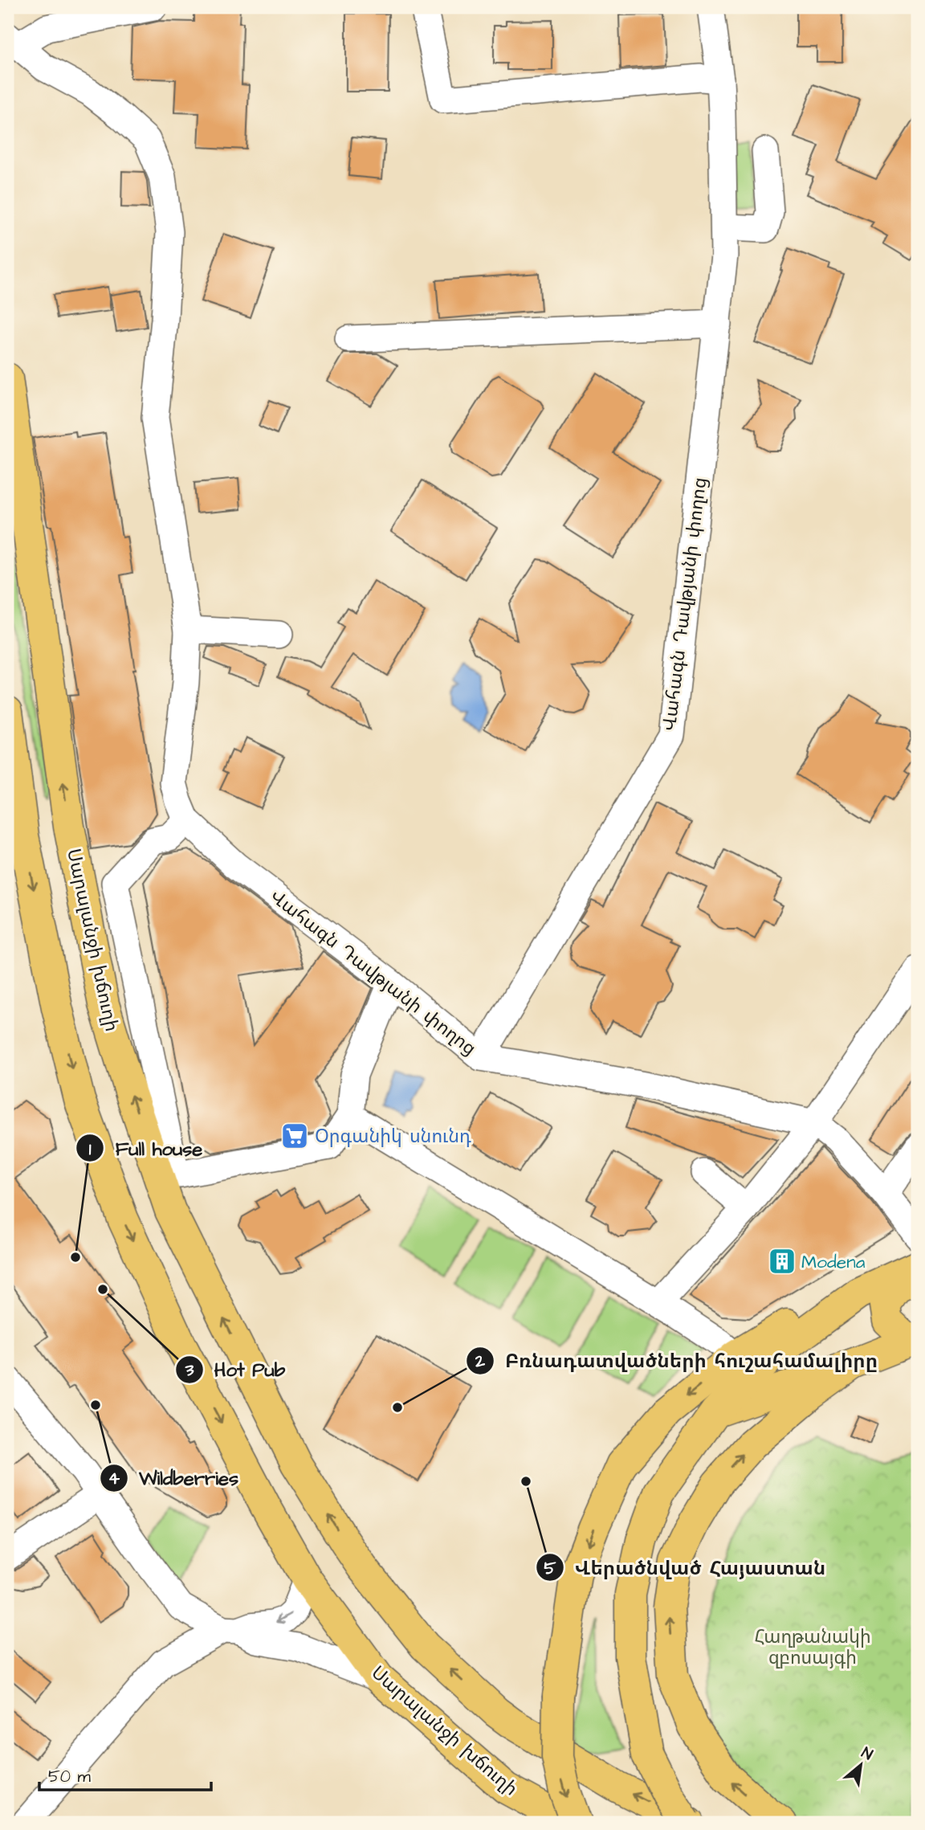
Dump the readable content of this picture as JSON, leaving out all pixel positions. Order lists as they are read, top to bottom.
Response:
{
  "streets": {
    "main road": ["Սարալանջի խճուղի"],
    "street": ["Վահագն Դավթյանի փողոց"]
  },
  "parks": ["Հաղթանակի զբոսայգի"],
  "places": {
    "supermarket": ["Օրգանիկ սնունդ"],
    "other": [
      "Full house",
      "Hot Pub",
      "Wildberries",
      "Բռնադատվածների հուշահամալիրը",
      "Վերածնված Հայաստան"
    ],
    "building": ["Modena"]
  },
  "scale_bar": "50 m",
  "north": "top right"
}
